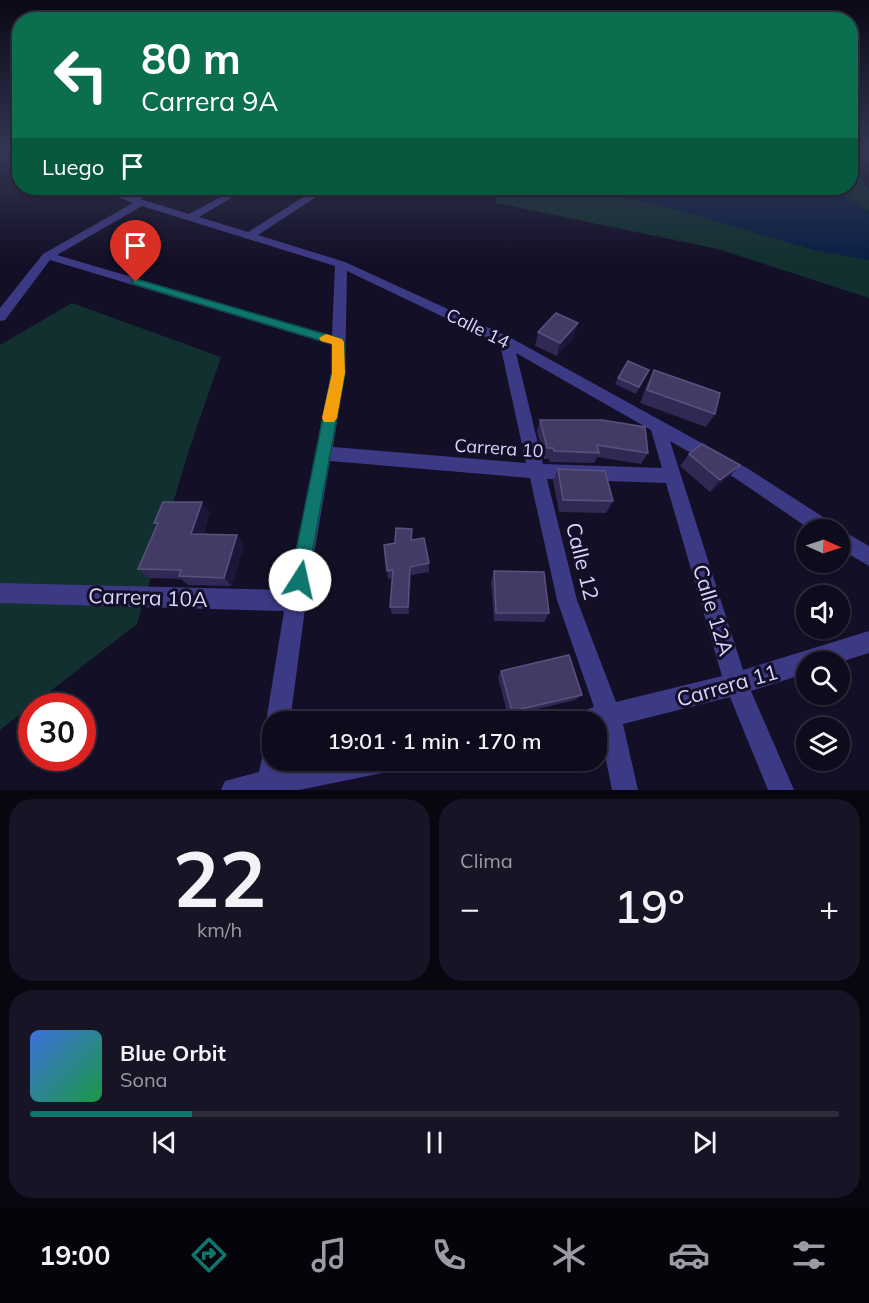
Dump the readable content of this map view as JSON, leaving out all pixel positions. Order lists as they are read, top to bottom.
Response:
{
  "streets": {
    "street": [
      "Calle 14",
      "Carrera 10",
      "Calle 12",
      "Carrera 10A",
      "Calle 12A",
      "Carrera 11"
    ]
  },
  "crossings": [
    ["Calle 14", "Calle 12"],
    ["Calle 14", "Calle 12A"],
    ["Carrera 10", "Calle 12"],
    ["Carrera 10", "Calle 12A"],
    ["Calle 12", "Carrera 11"],
    ["Calle 12A", "Carrera 11"]
  ],
  "north": "right",
  "page": {
    "turn": ["80 m", "Carrera 9A"],
    "then": "Luego",
    "limit": "30",
    "trip": "19:01 · 1 min · 170 m",
    "tile": [
      ["22", "km/h"],
      "Clima"
    ],
    "heat": ["−", "19°", "+"],
    "song": ["Blue Orbit", "Sona"],
    "tabs": "19:00"
  }
}
